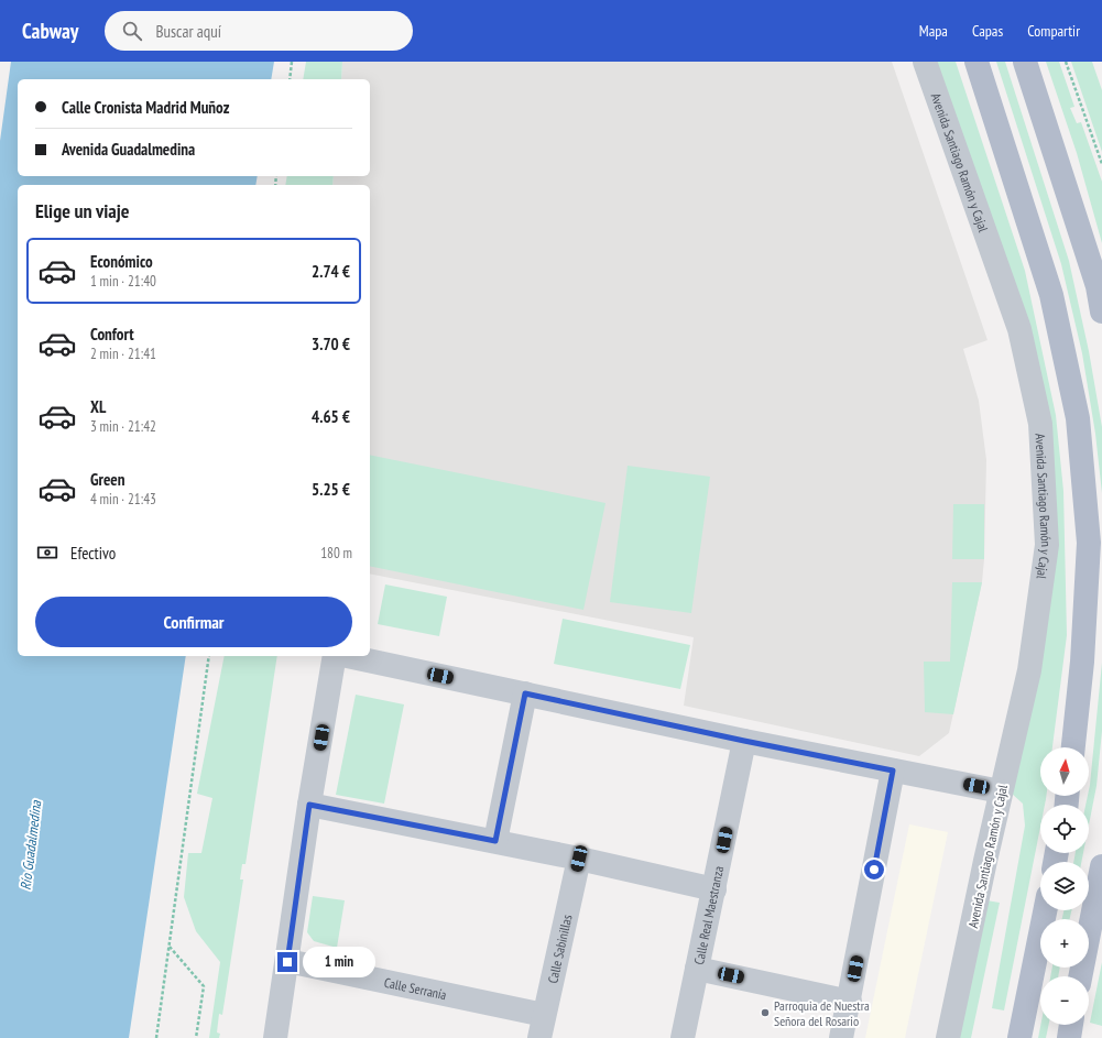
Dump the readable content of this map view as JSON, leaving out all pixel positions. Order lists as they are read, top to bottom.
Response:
{
  "streets": {
    "street": [
      "Avenida Santiago Ramón y Cajal",
      "Calle Real Maestranza",
      "Calle Sabinillas",
      "Calle Serranía"
    ]
  },
  "crossings": [
    ["Calle Sabinillas", "Calle Serranía"]
  ],
  "water": ["Río Guadalmedina"],
  "places": ["Parroquia de Nuestra Señora del Rosario"],
  "north": "top",
  "page": {
    "header": "Cabway",
    "search": "Buscar aquí",
    "nav": ["Mapa", "Capas", "Compartir"],
    "banner": ["Calle Cronista Madrid Muñoz", "Avenida Guadalmedina"],
    "heading": "Elige un viaje",
    "list": [
      {
        "name": "Económico",
        "note": "1 min · 21:40",
        "value": "2.74 €"
      },
      {
        "name": "Confort",
        "note": "2 min · 21:41",
        "value": "3.70 €"
      },
      {
        "name": "XL",
        "note": "3 min · 21:42",
        "value": "4.65 €"
      },
      {
        "name": "Green",
        "note": "4 min · 21:43",
        "value": "5.25 €"
      }
    ],
    "pay": ["Efectivo", "180 m"],
    "buttons": "Confirmar",
    "map_buttons": ["+", "−"],
    "bubble": "1 min"
  }
}
